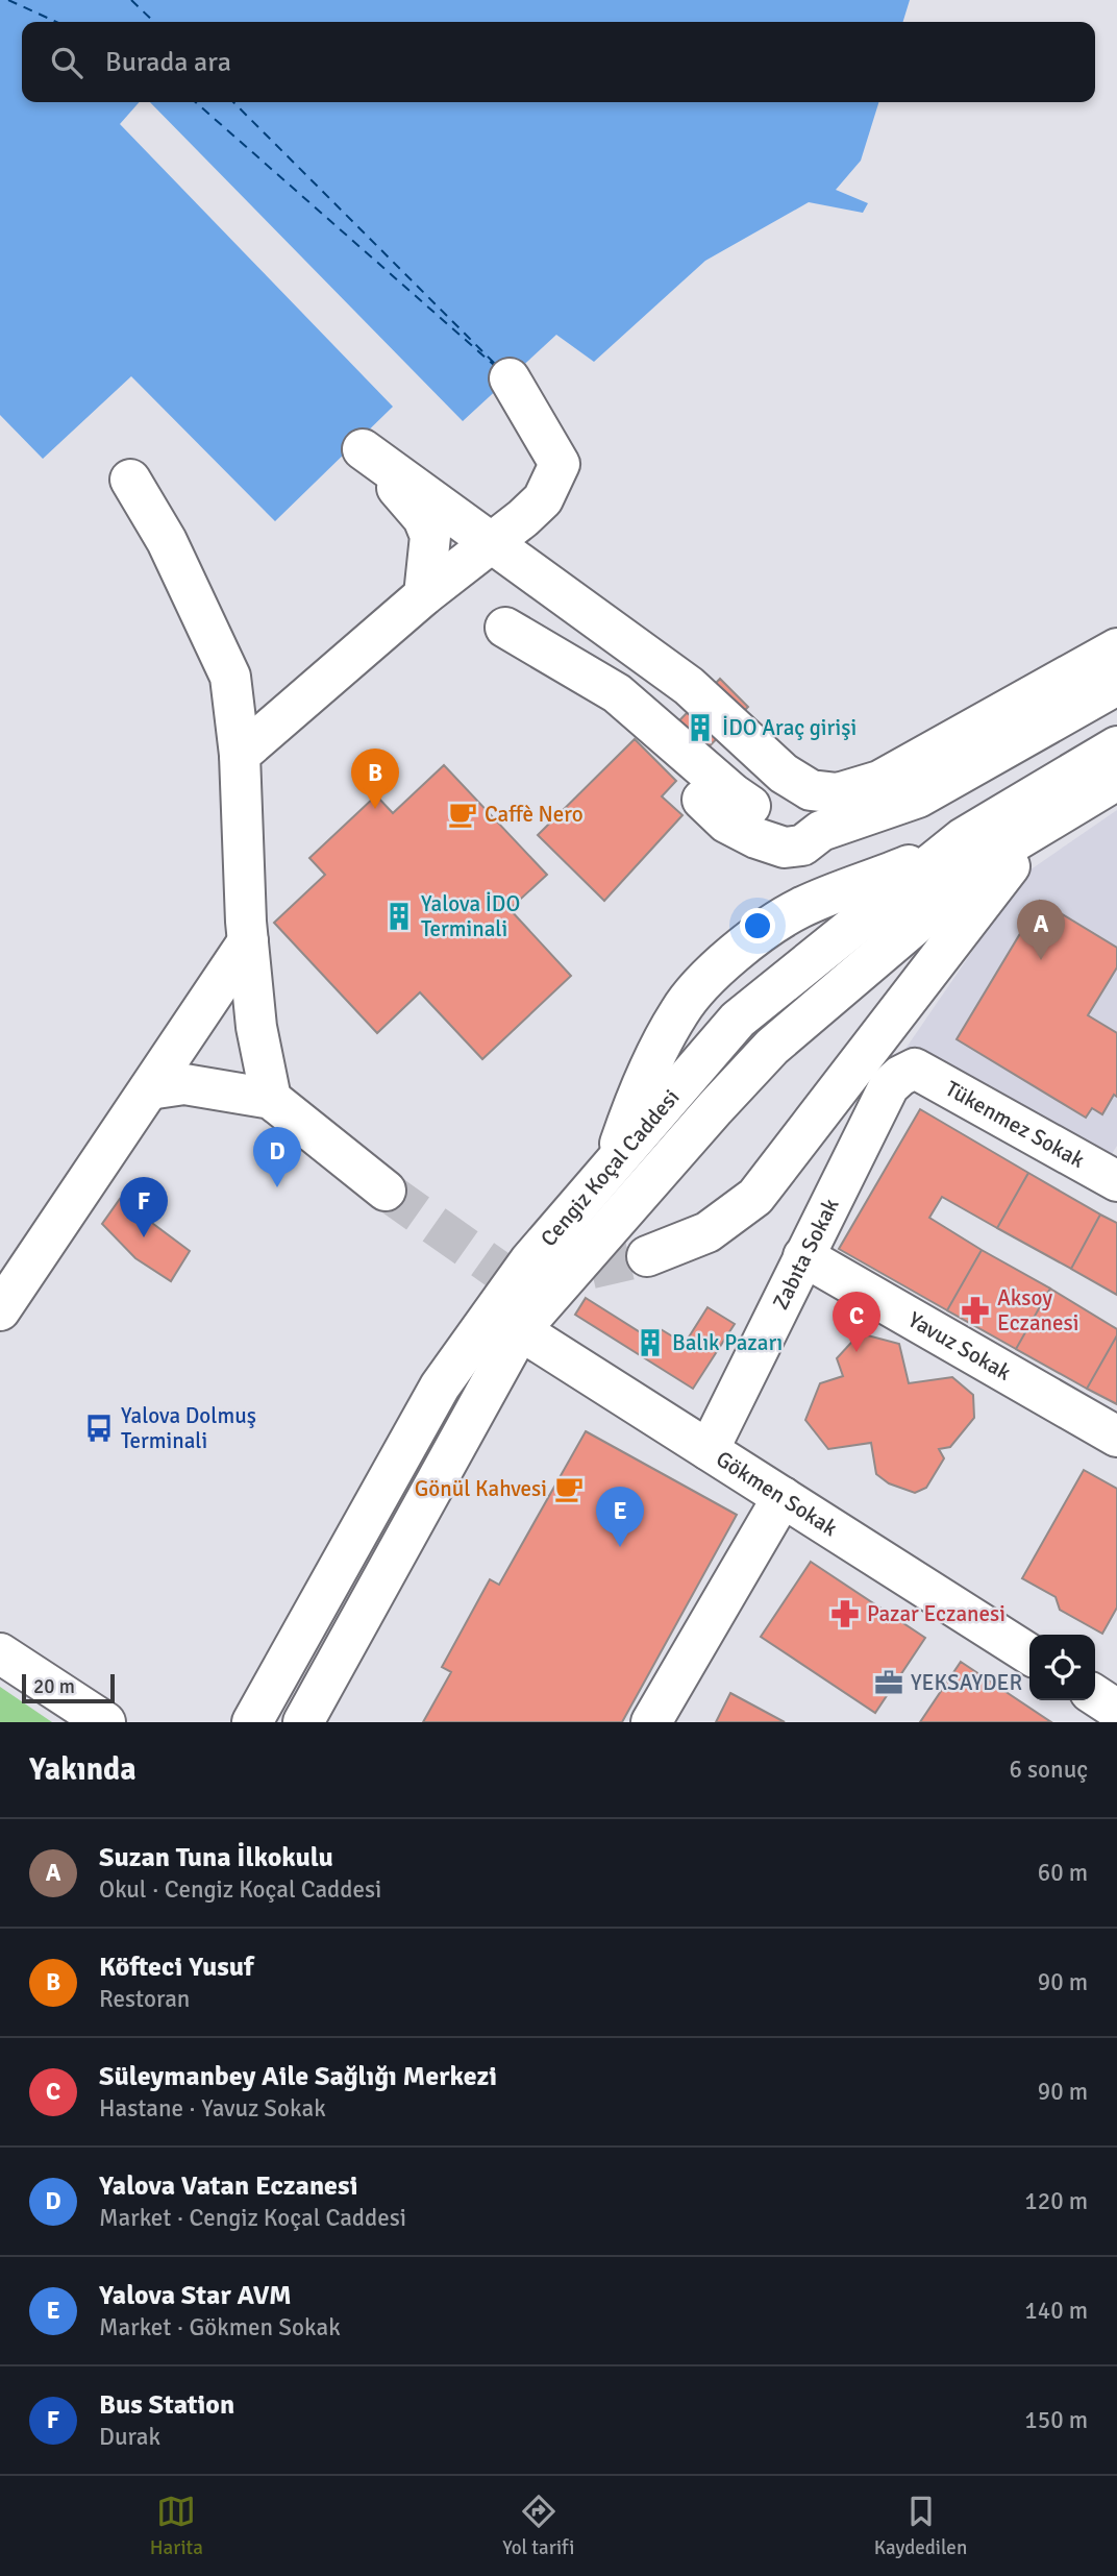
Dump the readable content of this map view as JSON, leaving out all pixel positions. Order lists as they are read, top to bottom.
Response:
{
  "streets": {
    "street": [
      "Tükenmez Sokak",
      "Cengiz Koçal Caddesi",
      "Zabıta Sokak",
      "Yavuz Sokak",
      "Gökmen Sokak"
    ]
  },
  "crossings": [
    ["Tükenmez Sokak", "Zabıta Sokak"],
    ["Cengiz Koçal Caddesi", "Gökmen Sokak"],
    ["Zabıta Sokak", "Yavuz Sokak"],
    ["Zabıta Sokak", "Gökmen Sokak"]
  ],
  "places": {
    "building": ["İDO Araç girişi", "Yalova İDO Terminali", "Balık Pazarı"],
    "cafe": ["Caffè Nero", "Gönül Kahvesi"],
    "pharmacy": ["Aksoy Eczanesi", "Pazar Eczanesi"],
    "bus stop": ["Yalova Dolmuş Terminali"],
    "office": ["YEKSAYDER"]
  },
  "scale_bar": "20 m",
  "page": {
    "search": "Burada ara",
    "pins": [
      "B",
      "A",
      "D",
      "F",
      "C",
      "E"
    ],
    "scale": "20 m",
    "heading": ["Yakında", "6 sonuç"],
    "list": [
      {
        "mark": "A",
        "name": "Suzan Tuna İlkokulu",
        "note": "Okul · Cengiz Koçal Caddesi",
        "value": "60 m"
      },
      {
        "mark": "B",
        "name": "Köfteci Yusuf",
        "note": "Restoran",
        "value": "90 m"
      },
      {
        "mark": "C",
        "name": "Süleymanbey Aile Sağlığı Merkezi",
        "note": "Hastane · Yavuz Sokak",
        "value": "90 m"
      },
      {
        "mark": "D",
        "name": "Yalova Vatan Eczanesi",
        "note": "Market · Cengiz Koçal Caddesi",
        "value": "120 m"
      },
      {
        "mark": "E",
        "name": "Yalova Star AVM",
        "note": "Market · Gökmen Sokak",
        "value": "140 m"
      },
      {
        "mark": "F",
        "name": "Bus Station",
        "note": "Durak",
        "value": "150 m"
      }
    ],
    "nav": ["Harita", "Yol tarifi", "Kaydedilen"]
  }
}
